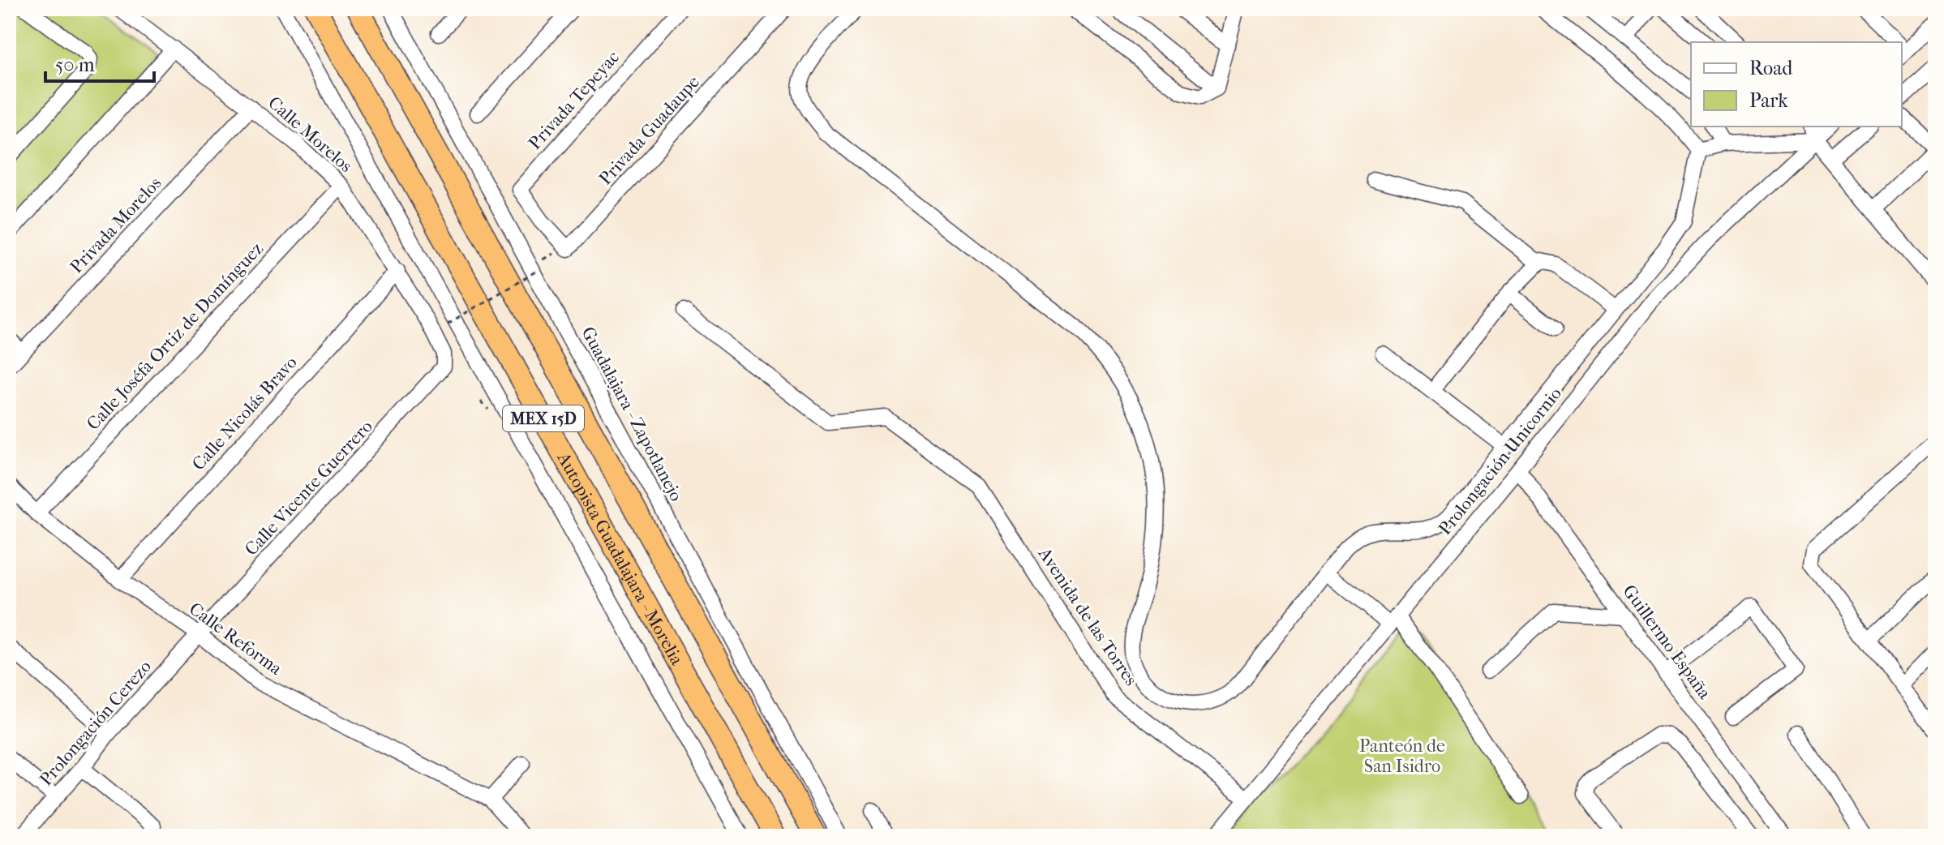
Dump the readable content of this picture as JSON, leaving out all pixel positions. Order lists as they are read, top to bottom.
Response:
{
  "streets": {
    "highway": ["MEX 15D", "Autopista Guadalajara - Morelia"],
    "street": [
      "Privada Tepeyac",
      "Privada Guadaupe",
      "Calle Morelos",
      "Privada Morelos",
      "Calle Joséfa Ortiz de Domínguez",
      "Calle Nicolás Bravo",
      "Guadalajara - Zapotlanejo",
      "Prolongación Unicornio",
      "Calle Vicente Guerrero",
      "Avenida de las Torres",
      "Calle Reforma",
      "Guillermo España",
      "Prolongación Cerezo"
    ]
  },
  "crossings": [
    ["Privada Tepeyac", "Privada Guadaupe"],
    ["Calle Morelos", "Privada Morelos"],
    ["Calle Morelos", "Calle Joséfa Ortiz de Domínguez"],
    ["Calle Morelos", "Calle Nicolás Bravo"],
    ["Calle Morelos", "Calle Vicente Guerrero"],
    ["Calle Joséfa Ortiz de Domínguez", "Calle Reforma"],
    ["Calle Nicolás Bravo", "Calle Reforma"],
    ["Prolongación Unicornio", "Avenida de las Torres"],
    ["Prolongación Unicornio", "Guillermo España"],
    ["Calle Vicente Guerrero", "Calle Reforma"],
    ["Calle Vicente Guerrero", "Prolongación Cerezo"],
    ["Calle Reforma", "Prolongación Cerezo"]
  ],
  "parks": ["Panteón de San Isidro"],
  "legend": ["Road", "Park"],
  "scale_bar": "50 m"
}
